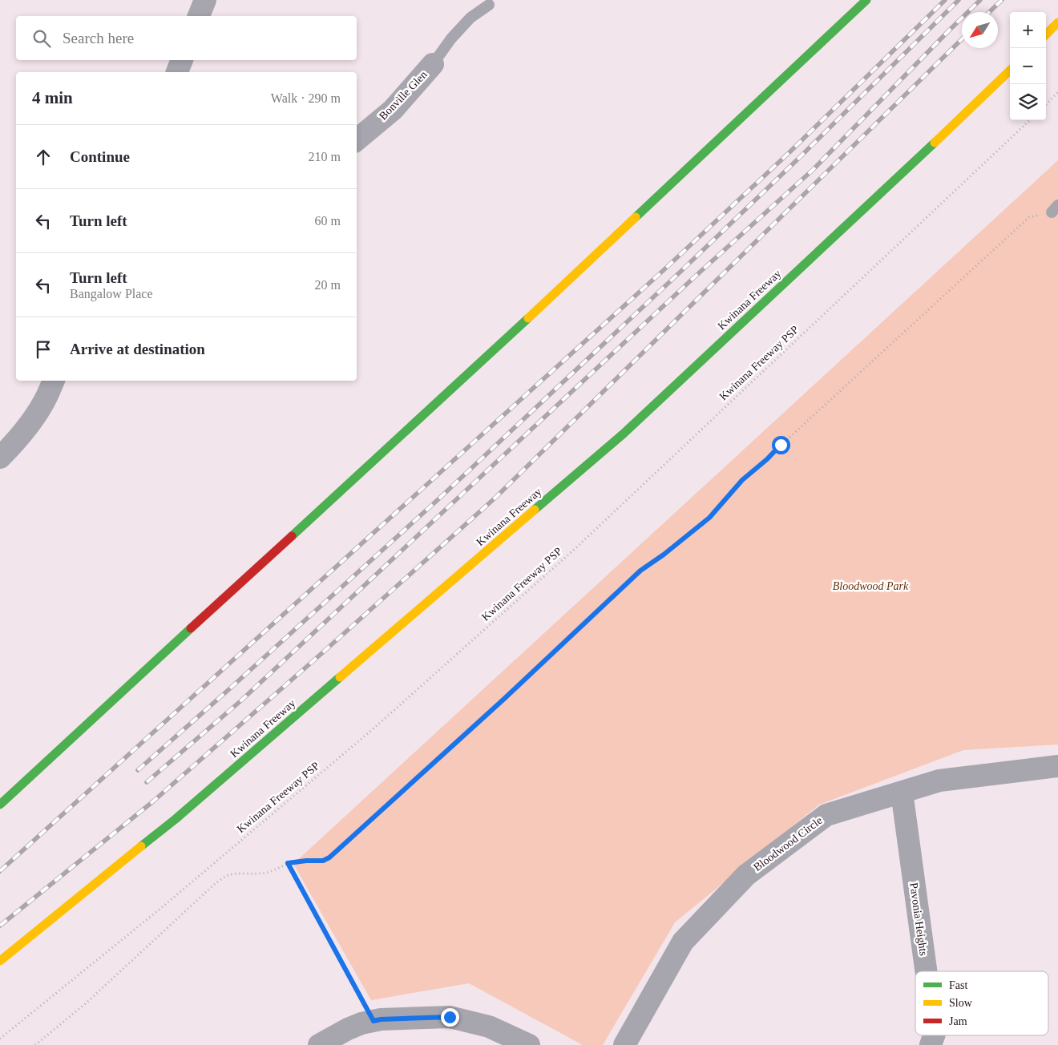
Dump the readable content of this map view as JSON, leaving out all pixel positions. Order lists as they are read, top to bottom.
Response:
{
  "streets": {
    "highway": ["Kwinana Freeway"],
    "street": ["Bonville Glen", "Bloodwood Circle", "Pavonia Heights"],
    "path": ["Kwinana Freeway PSP"]
  },
  "crossings": [
    ["Bloodwood Circle", "Pavonia Heights"]
  ],
  "parks": ["Bloodwood Park"],
  "legend": ["Fast", "Slow", "Jam"],
  "north": "bottom left",
  "page": {
    "map_buttons": ["+", "−"],
    "search": "Search here",
    "heading": ["4 min", "Walk · 290 m"],
    "list": [
      ["Continue", "210 m"],
      ["Turn left", "60 m"],
      ["Turn left", "Bangalow Place", "20 m"],
      "Arrive at destination"
    ]
  }
}
